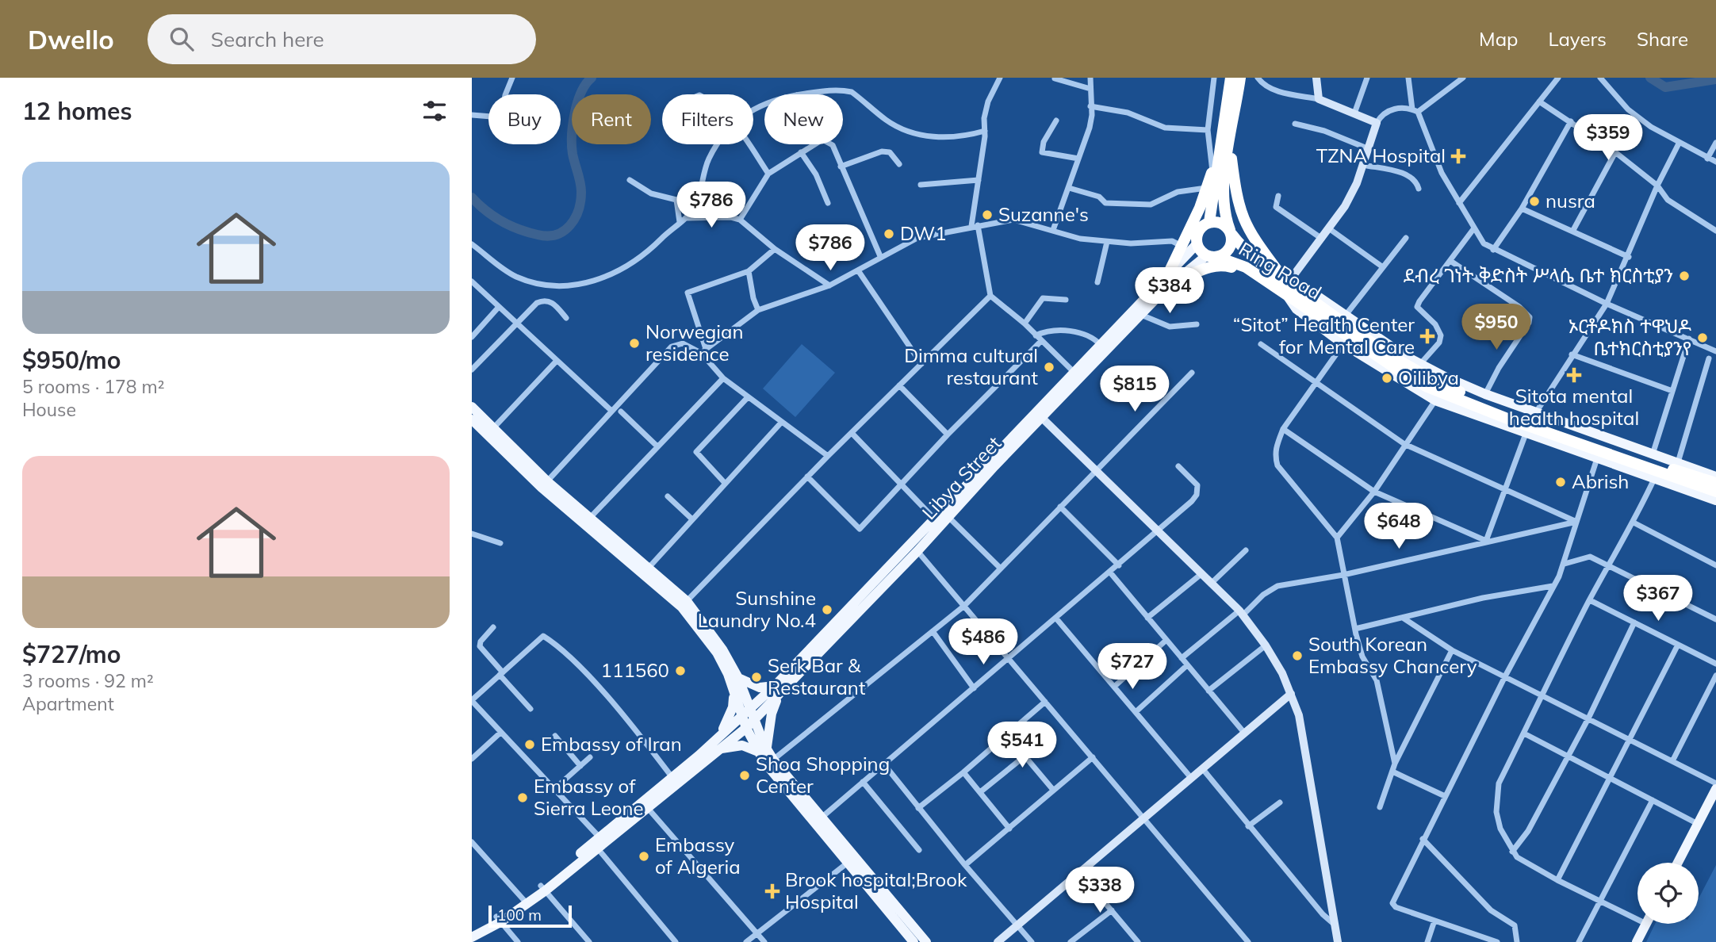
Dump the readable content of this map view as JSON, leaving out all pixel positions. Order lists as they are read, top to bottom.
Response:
{
  "streets": {
    "highway": ["Ring Road"],
    "main road": ["Libya Street"]
  },
  "crossings": [
    ["Ring Road", "Libya Street"]
  ],
  "places": {
    "health": [
      "TZNA Hospital",
      "“Sitot” Health Center for Mental Care",
      "Sitota mental health hospital",
      "Brook hospital;Brook Hospital"
    ],
    "other": [
      "nusra",
      "Suzanne's",
      "DW1",
      "ደብረ ገነት ቅድስት ሥላሴ ቤተ ክርስቲያን",
      "ኦርቶዶክስ ተዋህዶ ቤተክርስቲያንየ",
      "Norwegian residence",
      "Dimma cultural restaurant",
      "Oilibya",
      "Abrish",
      "Sunshine Laundry No.4",
      "South Korean Embassy Chancery",
      "111560",
      "Serk Bar & Restaurant",
      "Embassy of Iran",
      "Shoa Shopping Center",
      "Embassy of Sierra Leone",
      "Embassy of Algeria"
    ]
  },
  "scale_bar": "100 m",
  "page": {
    "header": "Dwello",
    "search": "Search here",
    "nav": ["Map", "Layers", "Share"],
    "heading": "12 homes",
    "chip": [
      "Buy",
      "Rent",
      "Filters",
      "New"
    ],
    "price": [
      "$359",
      "$786",
      "$786",
      "$384",
      "$950",
      "$815",
      "$648",
      "$367",
      "$486",
      "$727",
      "$541",
      "$338"
    ],
    "list": [
      {
        "name": "$950/mo",
        "note": "5 rooms · 178 m² · House"
      },
      {
        "name": "$727/mo",
        "note": "3 rooms · 92 m² · Apartment"
      }
    ],
    "scale": "100 m"
  }
}
